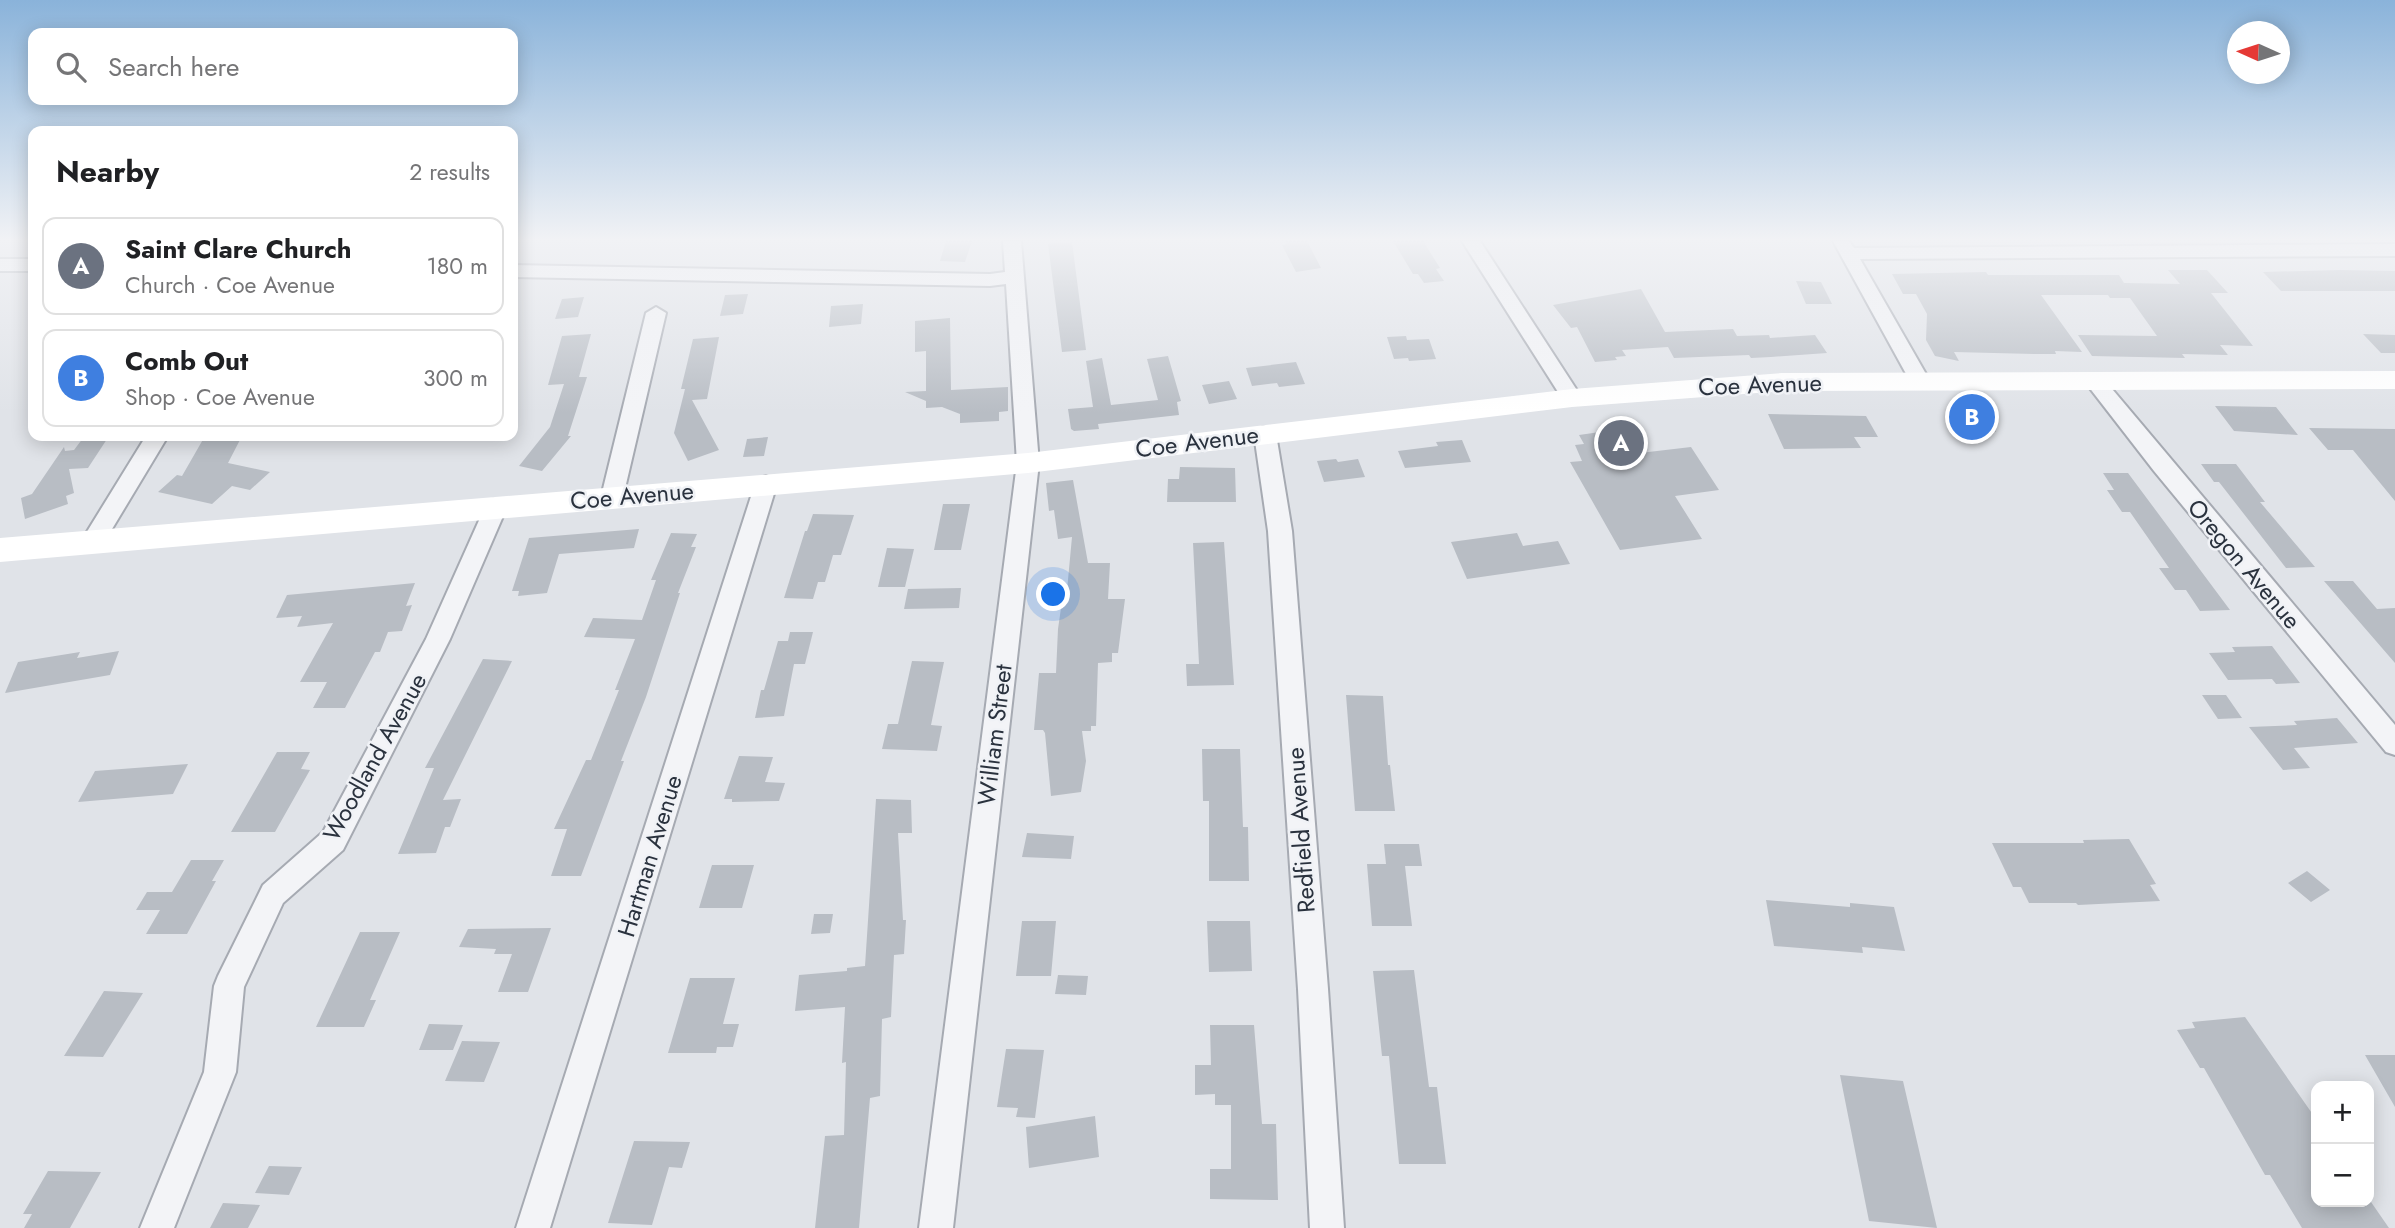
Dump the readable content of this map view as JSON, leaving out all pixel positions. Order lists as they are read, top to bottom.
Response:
{
  "streets": {
    "street": [
      "Coe Avenue",
      "Oregon Avenue",
      "William Street",
      "Woodland Avenue",
      "Redfield Avenue",
      "Hartman Avenue"
    ]
  },
  "crossings": [
    ["Coe Avenue", "Oregon Avenue"],
    ["Coe Avenue", "William Street"],
    ["Coe Avenue", "Woodland Avenue"],
    ["Coe Avenue", "Redfield Avenue"],
    ["Coe Avenue", "Hartman Avenue"]
  ],
  "north": "left",
  "page": {
    "search": "Search here",
    "heading": ["Nearby", "2 results"],
    "list": [
      {
        "mark": "A",
        "name": "Saint Clare Church",
        "note": "Church · Coe Avenue",
        "value": "180 m"
      },
      {
        "mark": "B",
        "name": "Comb Out",
        "note": "Shop · Coe Avenue",
        "value": "300 m"
      }
    ],
    "pins": ["B", "A"],
    "map_buttons": ["+", "−"]
  }
}
